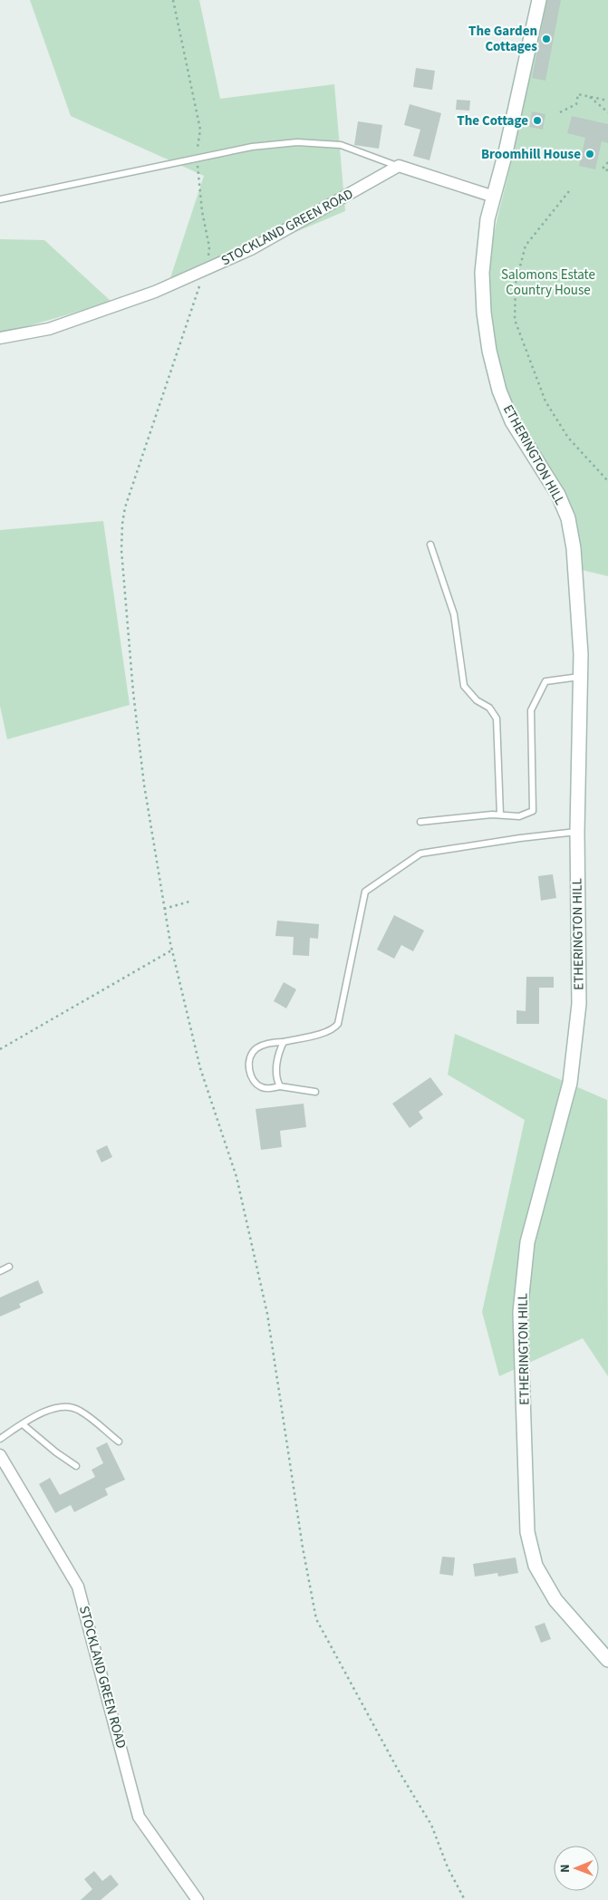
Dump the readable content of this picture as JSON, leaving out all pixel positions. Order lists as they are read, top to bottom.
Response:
{
  "streets": {
    "street": ["STOCKLAND GREEN ROAD", "ETHERINGTON HILL"]
  },
  "parks": ["Salomons Estate Country House"],
  "places": ["The Garden Cottages", "The Cottage", "Broomhill House"],
  "north": "left"
}
